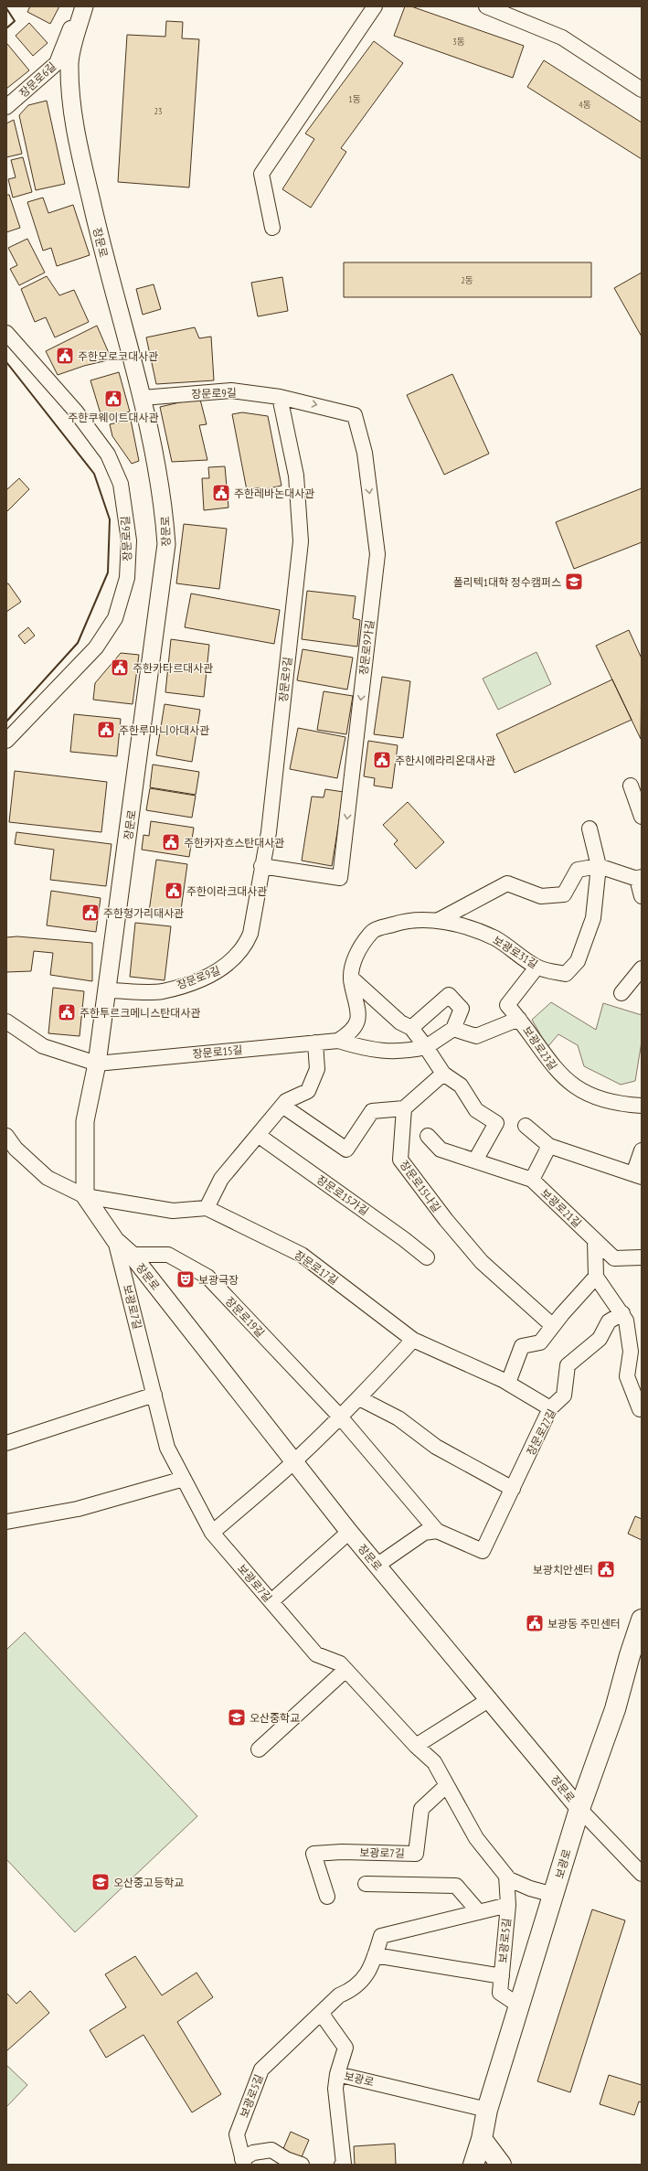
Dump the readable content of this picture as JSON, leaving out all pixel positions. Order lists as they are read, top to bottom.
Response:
{
  "streets": {
    "main road": ["보광로"],
    "street": [
      "장문로6길",
      "장문로",
      "장문로9길",
      "장문로9가길",
      "보광로31길",
      "보광로23길",
      "장문로15길",
      "장문로15나길",
      "장문로15가길",
      "보광로21길",
      "장문로17길",
      "보광로7길",
      "장문로19길",
      "장문로27길",
      "보광로5길"
    ]
  },
  "crossings": [
    ["장문로", "장문로9길"],
    ["장문로", "장문로15길"],
    ["장문로", "보광로7길"],
    ["장문로", "장문로19길"],
    ["장문로", "보광로"],
    ["장문로9길", "장문로9가길"],
    ["보광로31길", "보광로23길"],
    ["보광로31길", "장문로15길"],
    ["장문로17길", "장문로27길"],
    ["보광로7길", "보광로"],
    ["보광로7길", "보광로5길"],
    ["장문로19길", "장문로27길"],
    ["보광로", "보광로5길"]
  ],
  "places": {
    "public building": [
      "주한모로코대사관",
      "주한쿠웨이트대사관",
      "주한레바논대사관",
      "주한카타르대사관",
      "주한루마니아대사관",
      "주한시에라리온대사관",
      "주한카자흐스탄대사관",
      "주한이라크대사관",
      "주한헝가리대사관",
      "주한투르크메니스탄대사관",
      "보광치안센터",
      "보광동 주민센터"
    ],
    "school or university": ["폴리텍1대학 정수캠퍼스", "오산중학교", "오산중고등학교"],
    "theatre": ["보광극장"]
  },
  "house_numbers": [
    "3동",
    "1동",
    "4동",
    "23",
    "2동"
  ]
}
